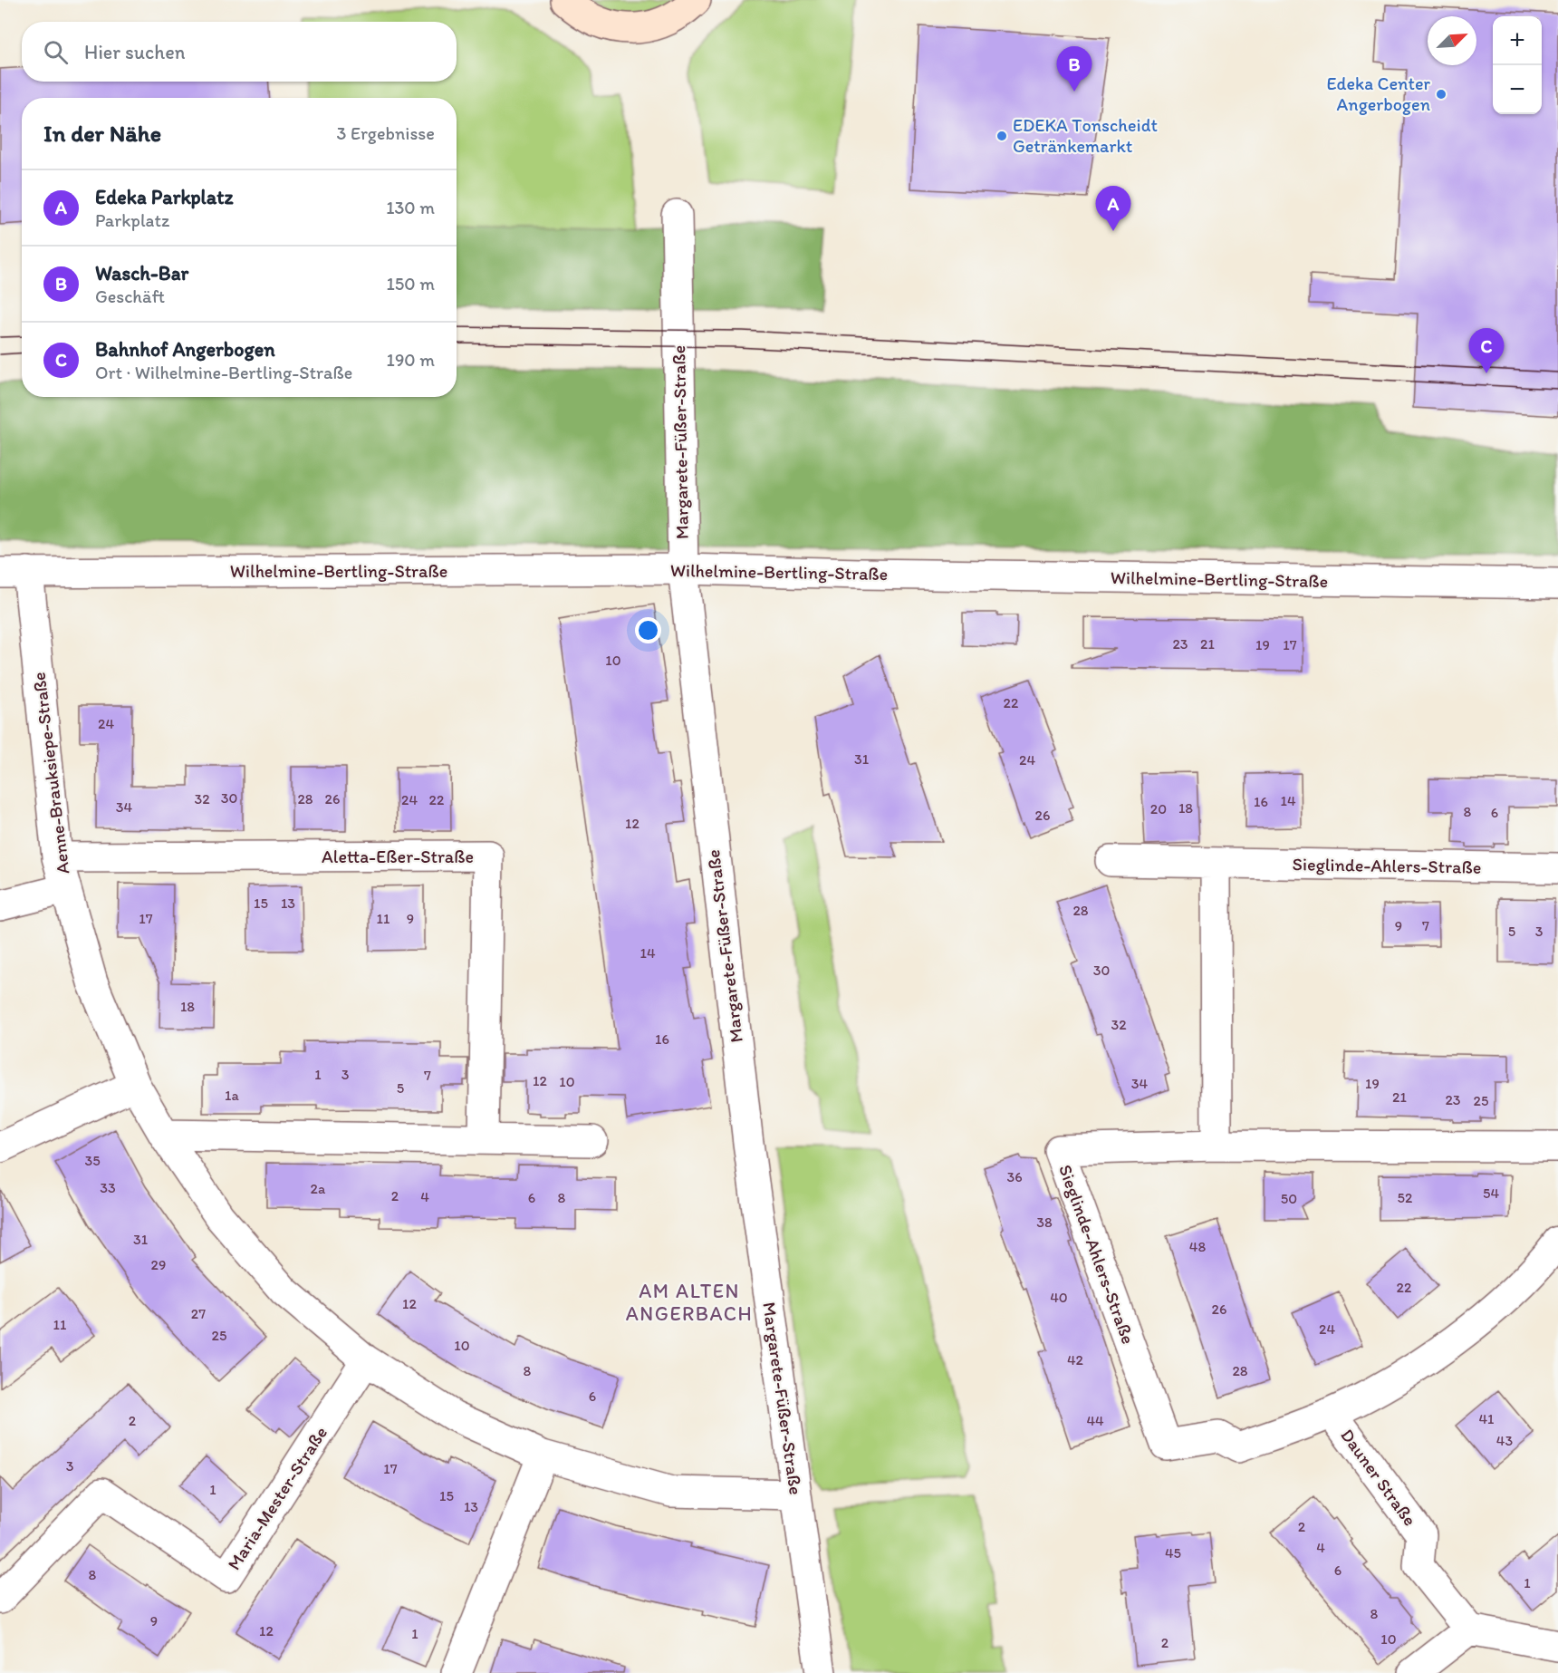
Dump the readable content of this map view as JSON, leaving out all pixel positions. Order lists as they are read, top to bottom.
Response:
{
  "streets": {
    "street": [
      "Margarete-Füßer-Straße",
      "Wilhelmine-Bertling-Straße",
      "Aenne-Brauksiepe-Straße",
      "Aletta-Eßer-Straße",
      "Sieglinde-Ahlers-Straße",
      "Dauner Straße",
      "Maria-Mester-Straße"
    ]
  },
  "crossings": [
    ["Margarete-Füßer-Straße", "Wilhelmine-Bertling-Straße"],
    ["Margarete-Füßer-Straße", "Aenne-Brauksiepe-Straße"],
    ["Wilhelmine-Bertling-Straße", "Aenne-Brauksiepe-Straße"],
    ["Aenne-Brauksiepe-Straße", "Aletta-Eßer-Straße"],
    ["Aenne-Brauksiepe-Straße", "Maria-Mester-Straße"],
    ["Sieglinde-Ahlers-Straße", "Dauner Straße"]
  ],
  "districts": ["AM ALTEN ANGERBACH"],
  "places": ["Edeka Center Angerbogen", "EDEKA Tonscheidt Getränkemarkt"],
  "house_numbers": [
    "23",
    "21",
    "19",
    "17",
    "10",
    "22",
    "24",
    "31",
    "24",
    "30",
    "32",
    "28",
    "26",
    "24",
    "22",
    "14",
    "16",
    "34",
    "18",
    "20",
    "8",
    "6",
    "26",
    "12",
    "15",
    "13",
    "28",
    "17",
    "11",
    "9",
    "9",
    "7",
    "5",
    "3",
    "14",
    "30",
    "18",
    "32",
    "16",
    "1",
    "3",
    "7",
    "12",
    "10",
    "34",
    "19",
    "5",
    "1a",
    "21",
    "23",
    "25",
    "35",
    "36",
    "33",
    "2a",
    "54",
    "2",
    "4",
    "6",
    "8",
    "52",
    "50",
    "38",
    "31",
    "48",
    "29",
    "22",
    "40",
    "12",
    "26",
    "27",
    "11",
    "24",
    "25",
    "10",
    "42",
    "8",
    "28",
    "6",
    "41",
    "2",
    "44",
    "43",
    "3",
    "17",
    "1",
    "15",
    "13",
    "2",
    "4",
    "45",
    "6",
    "8",
    "1",
    "8",
    "9",
    "12",
    "1",
    "10",
    "2"
  ],
  "north": "top right",
  "page": {
    "map_buttons": ["+", "−"],
    "search": "Hier suchen",
    "pins": ["B", "A", "C"],
    "heading": ["In der Nähe", "3 Ergebnisse"],
    "list": [
      {
        "mark": "A",
        "name": "Edeka Parkplatz",
        "note": "Parkplatz",
        "value": "130 m"
      },
      {
        "mark": "B",
        "name": "Wasch-Bar",
        "note": "Geschäft",
        "value": "150 m"
      },
      {
        "mark": "C",
        "name": "Bahnhof Angerbogen",
        "note": "Ort · Wilhelmine-Bertling-Straße",
        "value": "190 m"
      }
    ]
  }
}
